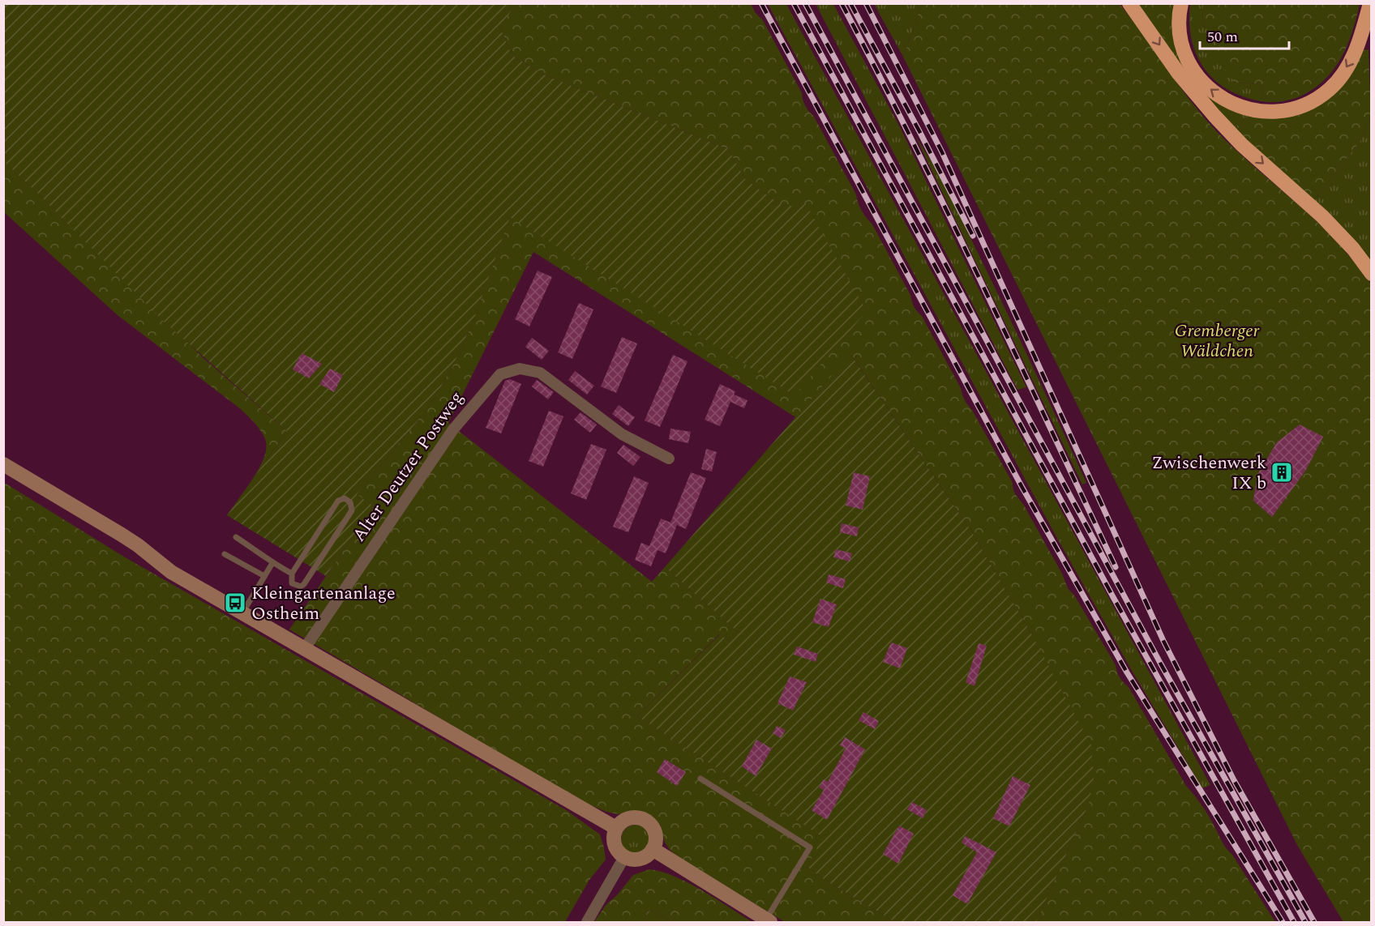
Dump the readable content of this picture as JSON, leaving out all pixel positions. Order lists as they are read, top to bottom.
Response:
{
  "streets": {
    "street": ["Alter Deutzer Postweg"]
  },
  "parks": ["Gremberger Wäldchen"],
  "places": {
    "building": ["Zwischenwerk IX b"],
    "bus stop": ["Kleingartenanlage Ostheim"]
  },
  "scale_bar": "50 m"
}
